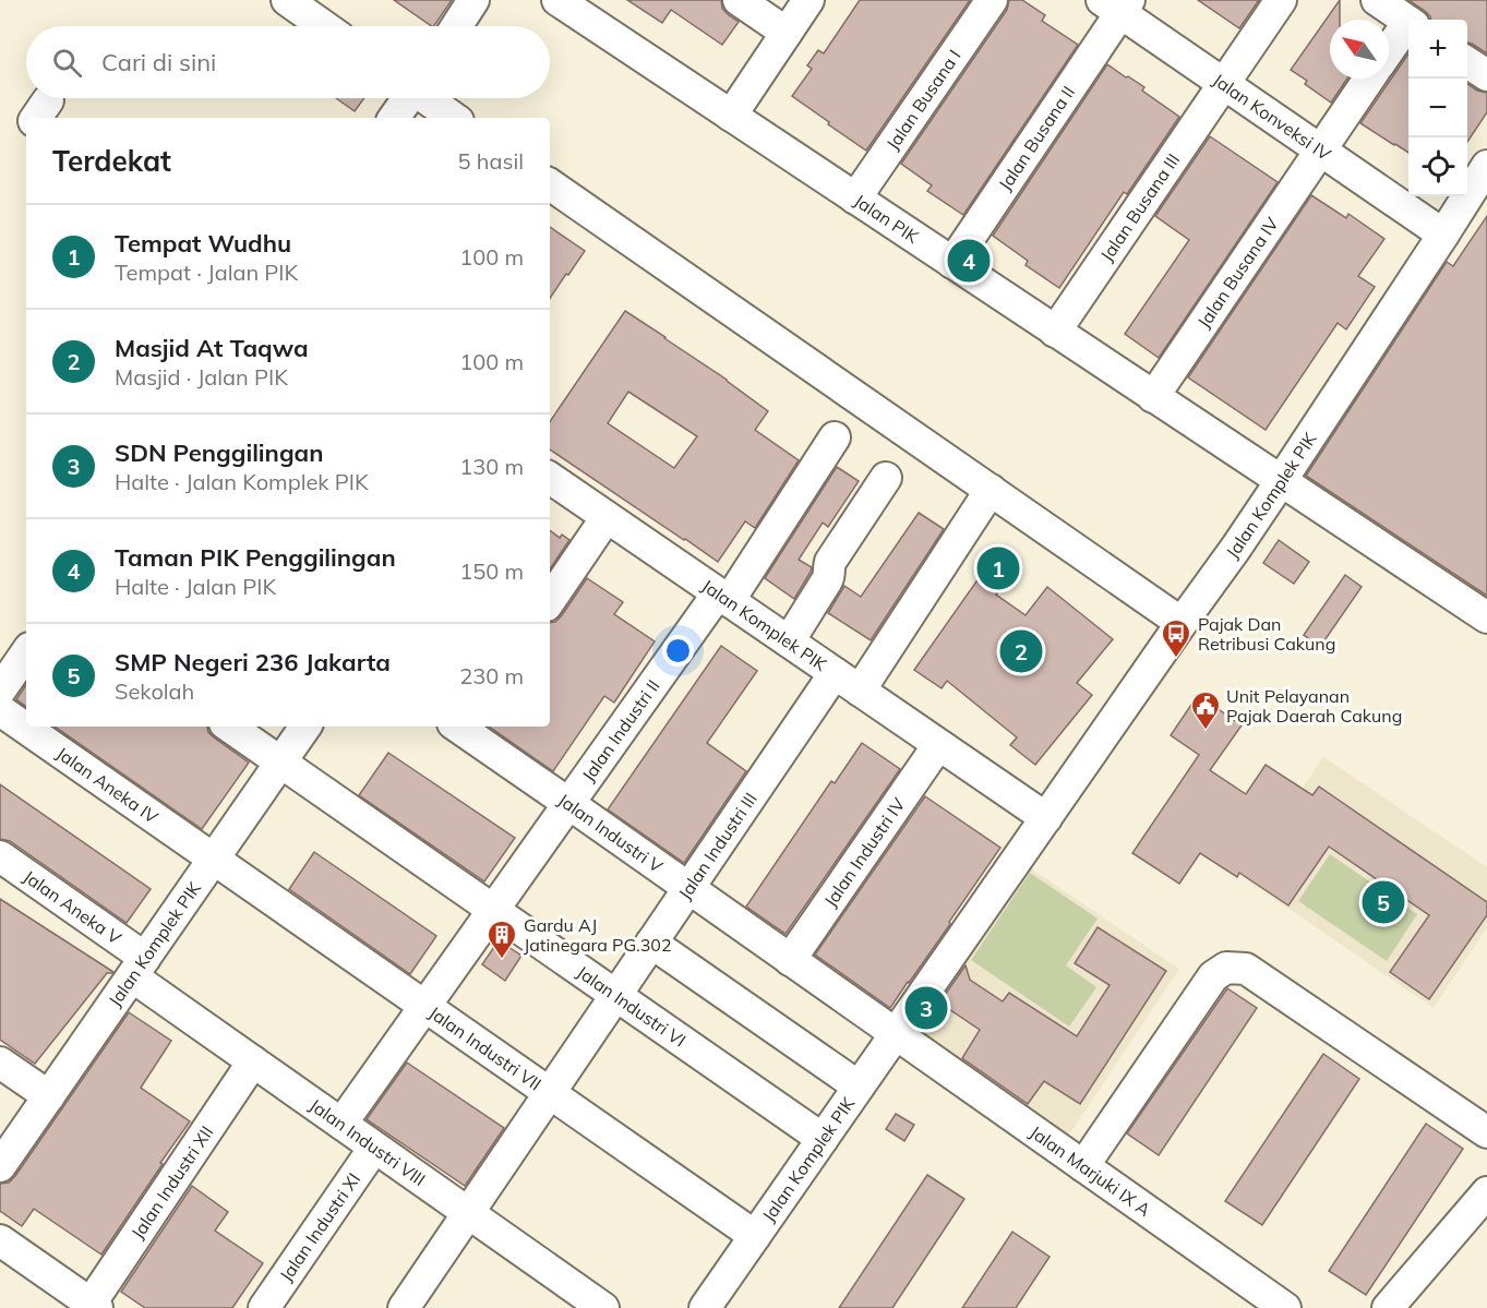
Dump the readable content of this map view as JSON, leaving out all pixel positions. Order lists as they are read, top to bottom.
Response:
{
  "streets": {
    "street": [
      "Jalan Busana I",
      "Jalan Konveksi IV",
      "Jalan Busana II",
      "Jalan Busana III",
      "Jalan PIK",
      "Jalan Busana IV",
      "Jalan Komplek PIK",
      "Jalan Industri II",
      "Jalan Aneka IV",
      "Jalan Industri V",
      "Jalan Industri III",
      "Jalan Industri IV",
      "Jalan Aneka V",
      "Jalan Industri VI",
      "Jalan Industri VII",
      "Jalan Industri VIII",
      "Jalan Marjuki IX A",
      "Jalan Industri XII",
      "Jalan Industri XI"
    ]
  },
  "crossings": [
    ["Jalan Busana I", "Jalan PIK"],
    ["Jalan Konveksi IV", "Jalan Busana II"],
    ["Jalan Konveksi IV", "Jalan Busana III"],
    ["Jalan Konveksi IV", "Jalan Busana IV"],
    ["Jalan Konveksi IV", "Jalan Komplek PIK"],
    ["Jalan Busana II", "Jalan PIK"],
    ["Jalan Busana III", "Jalan PIK"],
    ["Jalan PIK", "Jalan Busana IV"],
    ["Jalan PIK", "Jalan Komplek PIK"],
    ["Jalan Komplek PIK", "Jalan Industri II"],
    ["Jalan Komplek PIK", "Jalan Aneka IV"],
    ["Jalan Komplek PIK", "Jalan Industri V"],
    ["Jalan Komplek PIK", "Jalan Industri III"],
    ["Jalan Komplek PIK", "Jalan Industri IV"],
    ["Jalan Komplek PIK", "Jalan Aneka V"],
    ["Jalan Komplek PIK", "Jalan Industri VI"],
    ["Jalan Komplek PIK", "Jalan Industri VII"],
    ["Jalan Komplek PIK", "Jalan Industri VIII"],
    ["Jalan Komplek PIK", "Jalan Marjuki IX A"],
    ["Jalan Industri II", "Jalan Industri V"],
    ["Jalan Aneka IV", "Jalan Industri VII"],
    ["Jalan Industri V", "Jalan Industri III"],
    ["Jalan Industri V", "Jalan Industri IV"],
    ["Jalan Industri V", "Jalan Marjuki IX A"],
    ["Jalan Industri III", "Jalan Industri VI"],
    ["Jalan Industri III", "Jalan Industri VII"],
    ["Jalan Industri III", "Jalan Industri VIII"],
    ["Jalan Aneka V", "Jalan Industri VIII"],
    ["Jalan Industri VIII", "Jalan Industri XII"],
    ["Jalan Industri VIII", "Jalan Industri XI"]
  ],
  "places": {
    "bus stop": ["Pajak Dan Retribusi Cakung"],
    "public building": ["Unit Pelayanan Pajak Daerah Cakung"],
    "building": ["Gardu AJ Jatinegara PG.302"]
  },
  "north": "top left",
  "page": {
    "map_buttons": ["+", "−"],
    "search": "Cari di sini",
    "heading": ["Terdekat", "5 hasil"],
    "list": [
      {
        "mark": "1",
        "name": "Tempat Wudhu",
        "note": "Tempat · Jalan PIK",
        "value": "100 m"
      },
      {
        "mark": "2",
        "name": "Masjid At Taqwa",
        "note": "Masjid · Jalan PIK",
        "value": "100 m"
      },
      {
        "mark": "3",
        "name": "SDN Penggilingan",
        "note": "Halte · Jalan Komplek PIK",
        "value": "130 m"
      },
      {
        "mark": "4",
        "name": "Taman PIK Penggilingan",
        "note": "Halte · Jalan PIK",
        "value": "150 m"
      },
      {
        "mark": "5",
        "name": "SMP Negeri 236 Jakarta",
        "note": "Sekolah",
        "value": "230 m"
      }
    ],
    "pins": [
      "4",
      "1",
      "2",
      "5",
      "3"
    ]
  }
}
